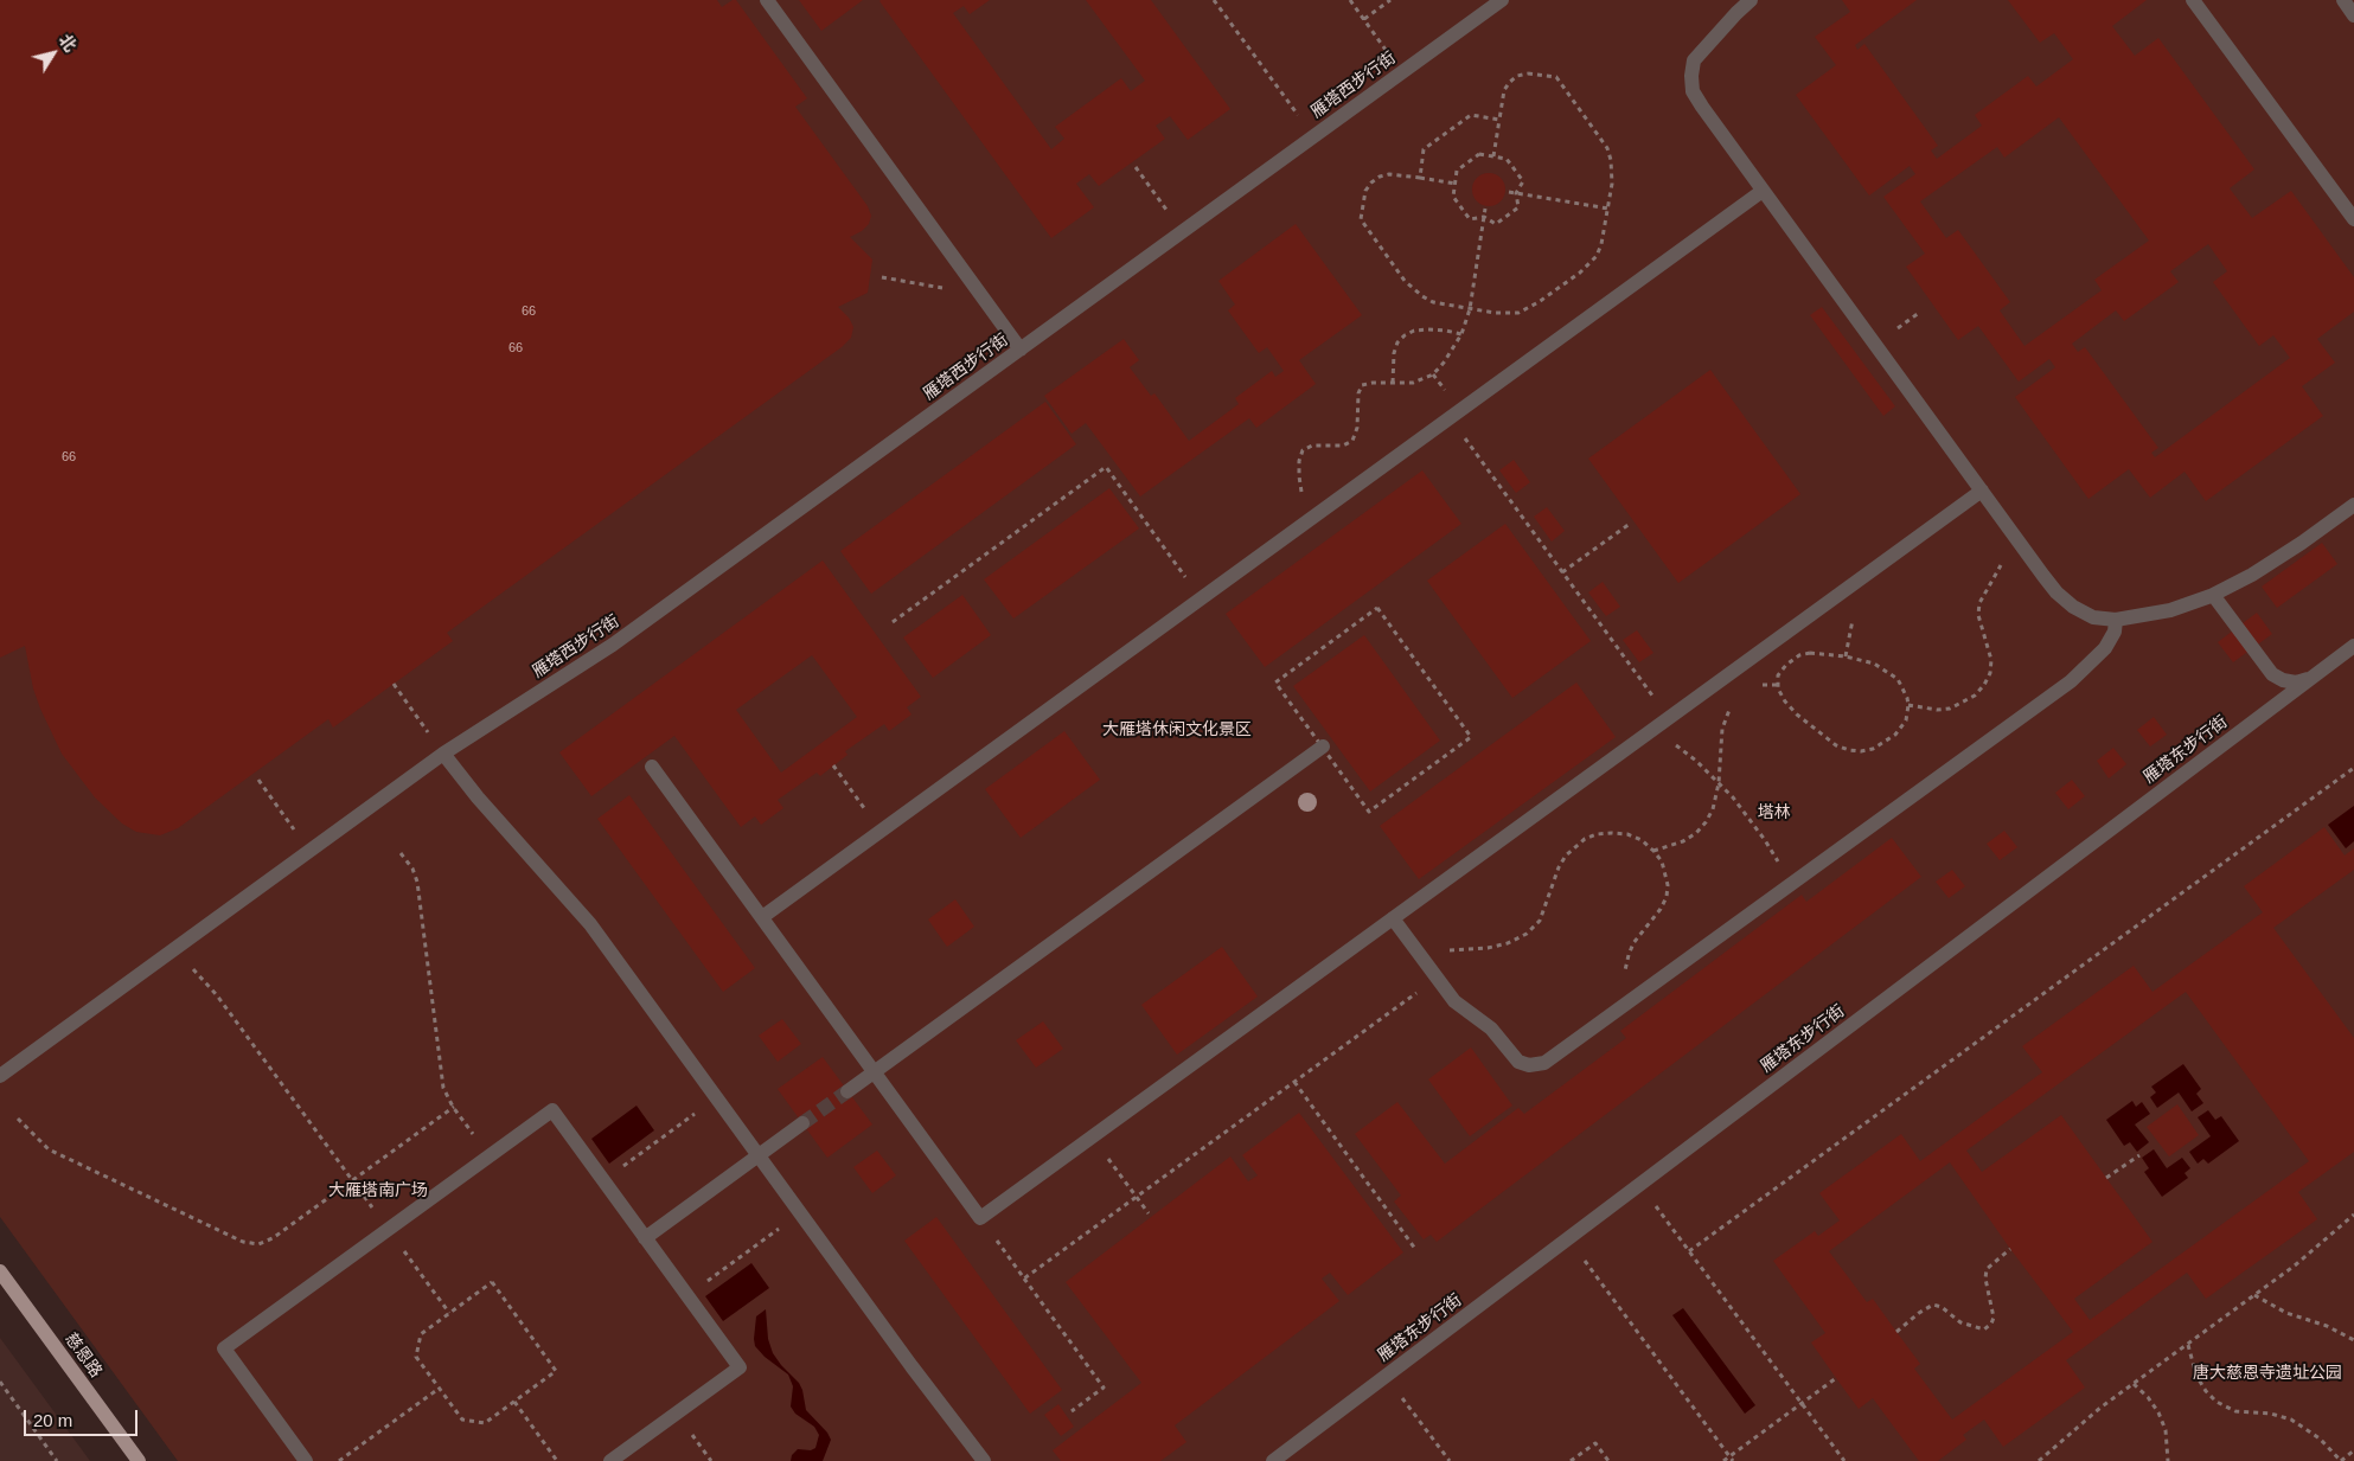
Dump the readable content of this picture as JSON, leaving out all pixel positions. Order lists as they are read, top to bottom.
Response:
{
  "streets": {
    "main road": ["慈恩路"],
    "street": ["雁塔西步行街", "雁塔东步行街"]
  },
  "parks": [
    "大雁塔休闲文化景区",
    "塔林",
    "大雁塔南广场",
    "唐大慈恩寺遗址公园"
  ],
  "house_numbers": ["66", "66", "66"],
  "scale_bar": "20 m",
  "north": "top right"
}
